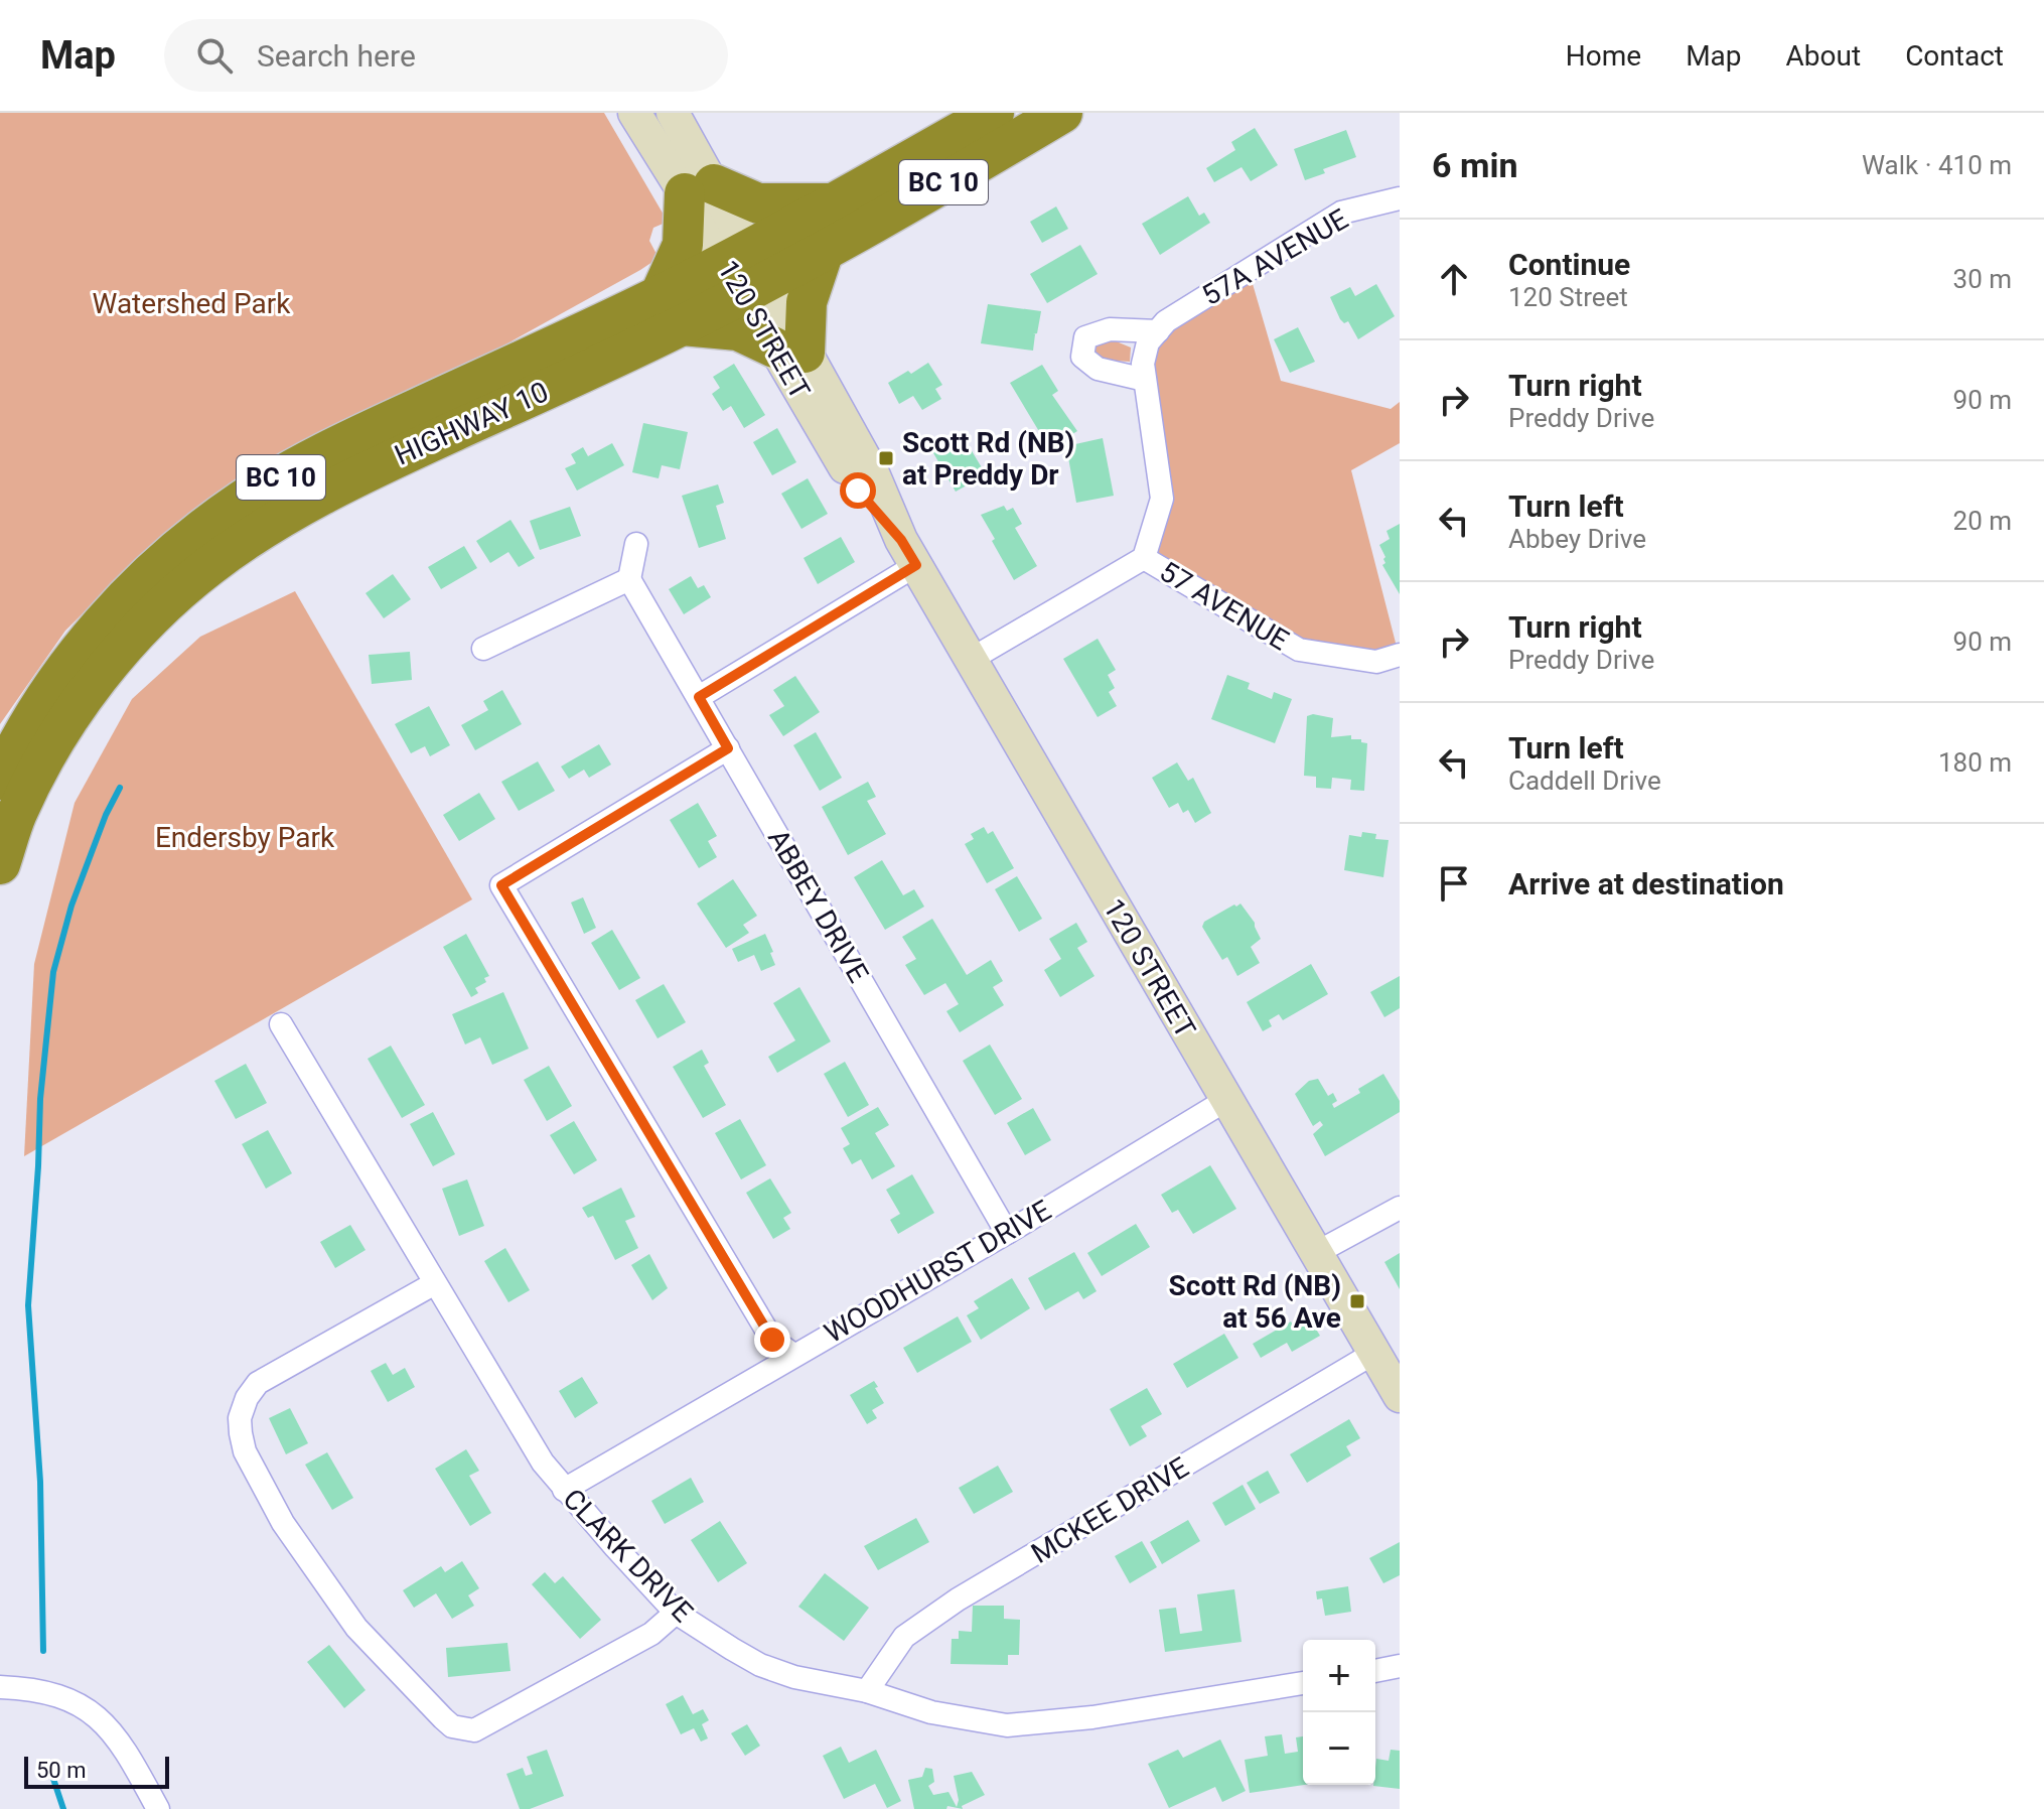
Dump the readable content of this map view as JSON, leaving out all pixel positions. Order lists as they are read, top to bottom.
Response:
{
  "streets": {
    "highway": ["BC 10", "HIGHWAY 10"],
    "street": [
      "57A AVENUE",
      "120 STREET",
      "57 AVENUE",
      "ABBEY DRIVE",
      "WOODHURST DRIVE",
      "MCKEE DRIVE",
      "CLARK DRIVE"
    ]
  },
  "crossings": [
    ["57A AVENUE", "57 AVENUE"],
    ["120 STREET", "HIGHWAY 10"],
    ["120 STREET", "WOODHURST DRIVE"],
    ["120 STREET", "MCKEE DRIVE"],
    ["ABBEY DRIVE", "WOODHURST DRIVE"],
    ["WOODHURST DRIVE", "CLARK DRIVE"],
    ["MCKEE DRIVE", "CLARK DRIVE"]
  ],
  "parks": ["Watershed Park", "Endersby Park"],
  "places": {
    "transit": ["Scott Rd (NB) at Preddy Dr", "Scott Rd (NB) at 56 Ave"]
  },
  "scale_bar": "50 m",
  "page": {
    "header": "Map",
    "search": "Search here",
    "nav": [
      "Home",
      "Map",
      "About",
      "Contact"
    ],
    "heading": ["6 min", "Walk · 410 m"],
    "list": [
      ["Continue", "120 Street", "30 m"],
      ["Turn right", "Preddy Drive", "90 m"],
      ["Turn left", "Abbey Drive", "20 m"],
      ["Turn right", "Preddy Drive", "90 m"],
      ["Turn left", "Caddell Drive", "180 m"],
      "Arrive at destination"
    ],
    "map_buttons": ["+", "−"],
    "scale": "50 m"
  }
}
